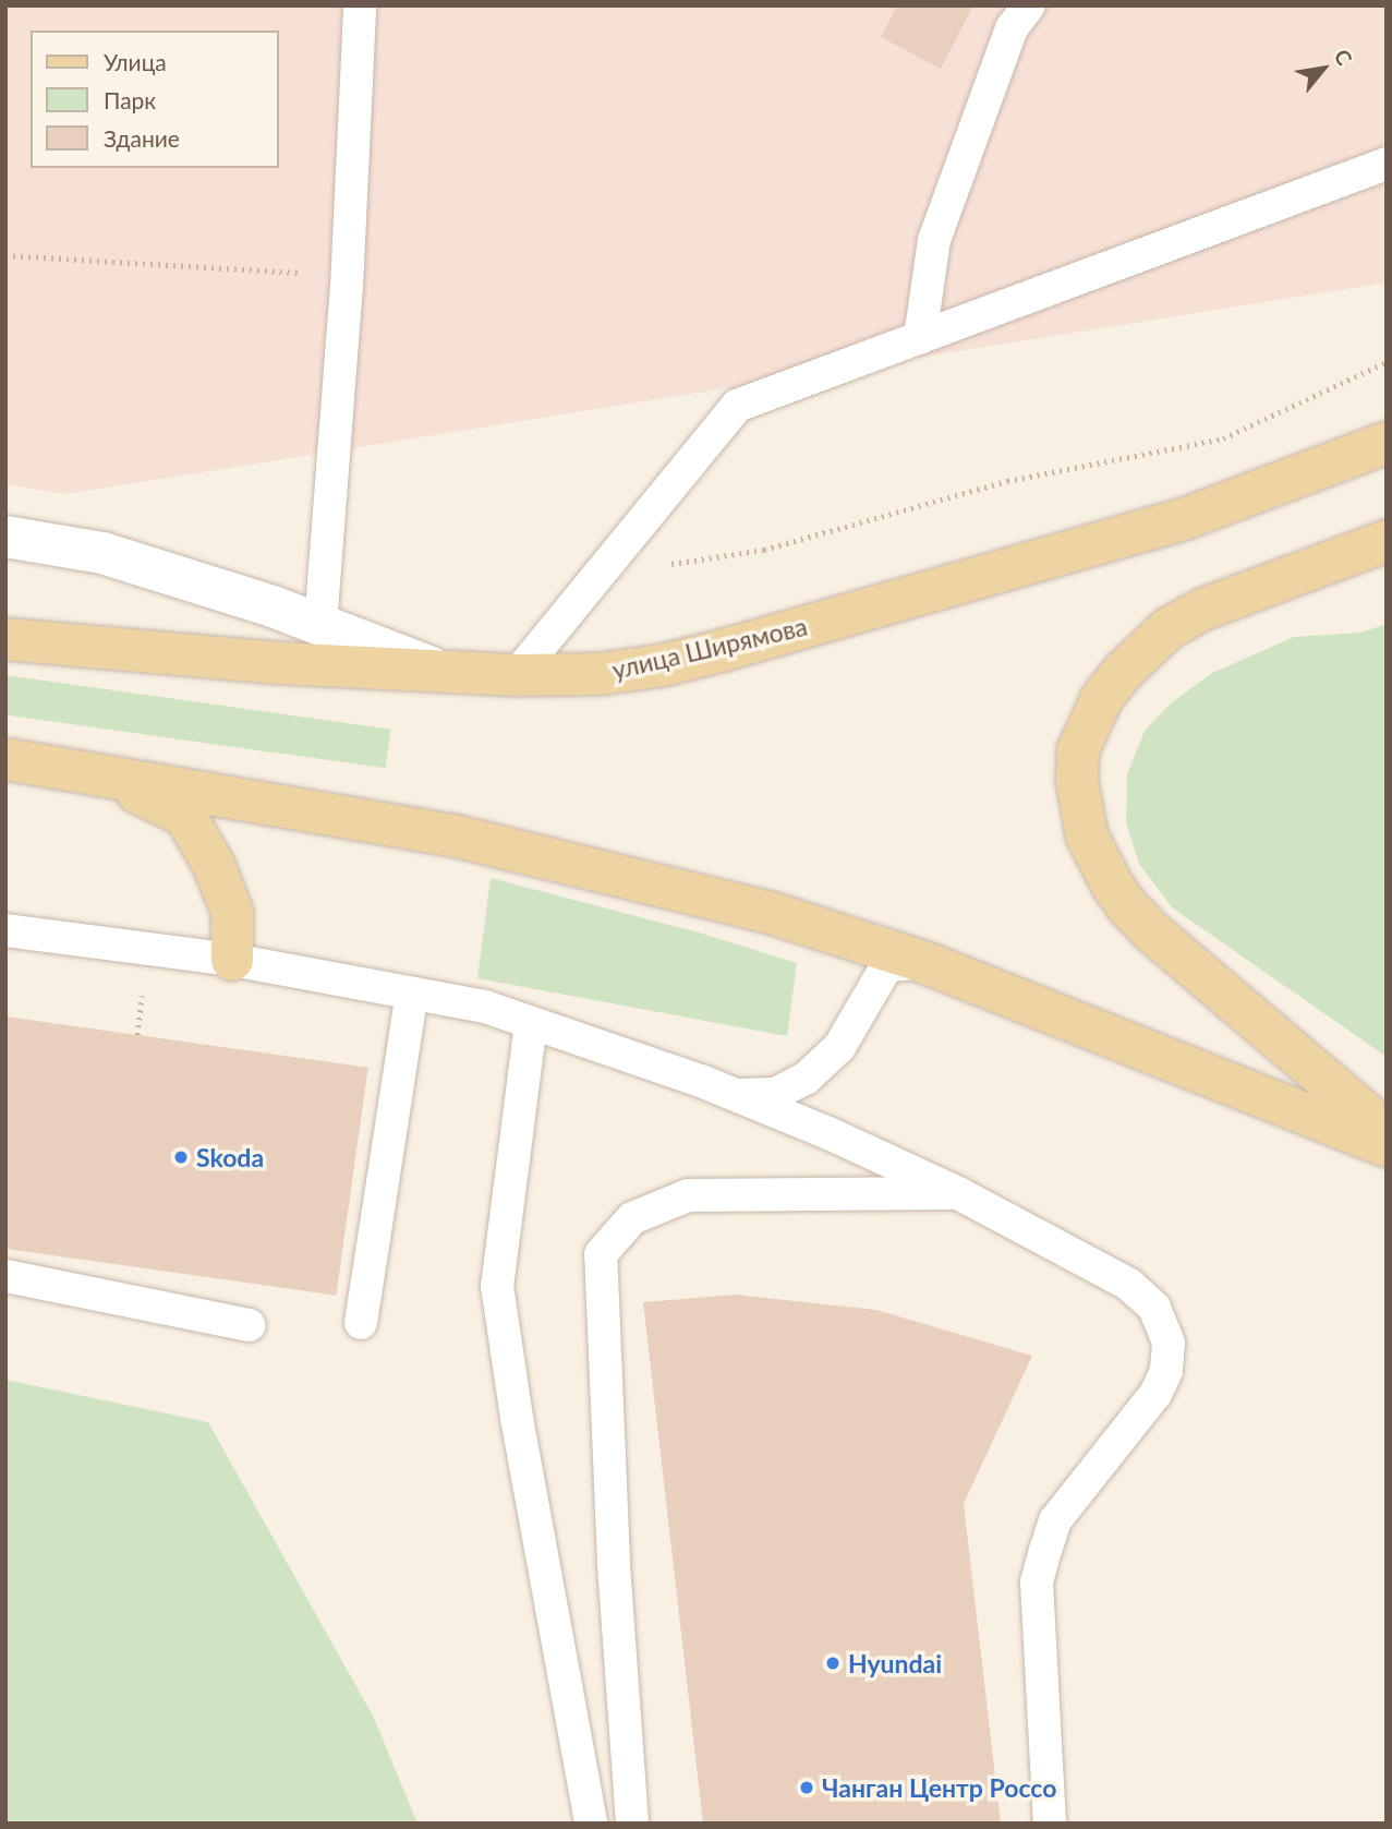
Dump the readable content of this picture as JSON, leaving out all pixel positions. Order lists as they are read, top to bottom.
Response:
{
  "streets": {
    "main road": ["улица Ширямова"]
  },
  "places": ["Skoda", "Hyundai", "Чанган Центр Россо"],
  "legend": ["Улица", "Парк", "Здание"],
  "north": "top right"
}
